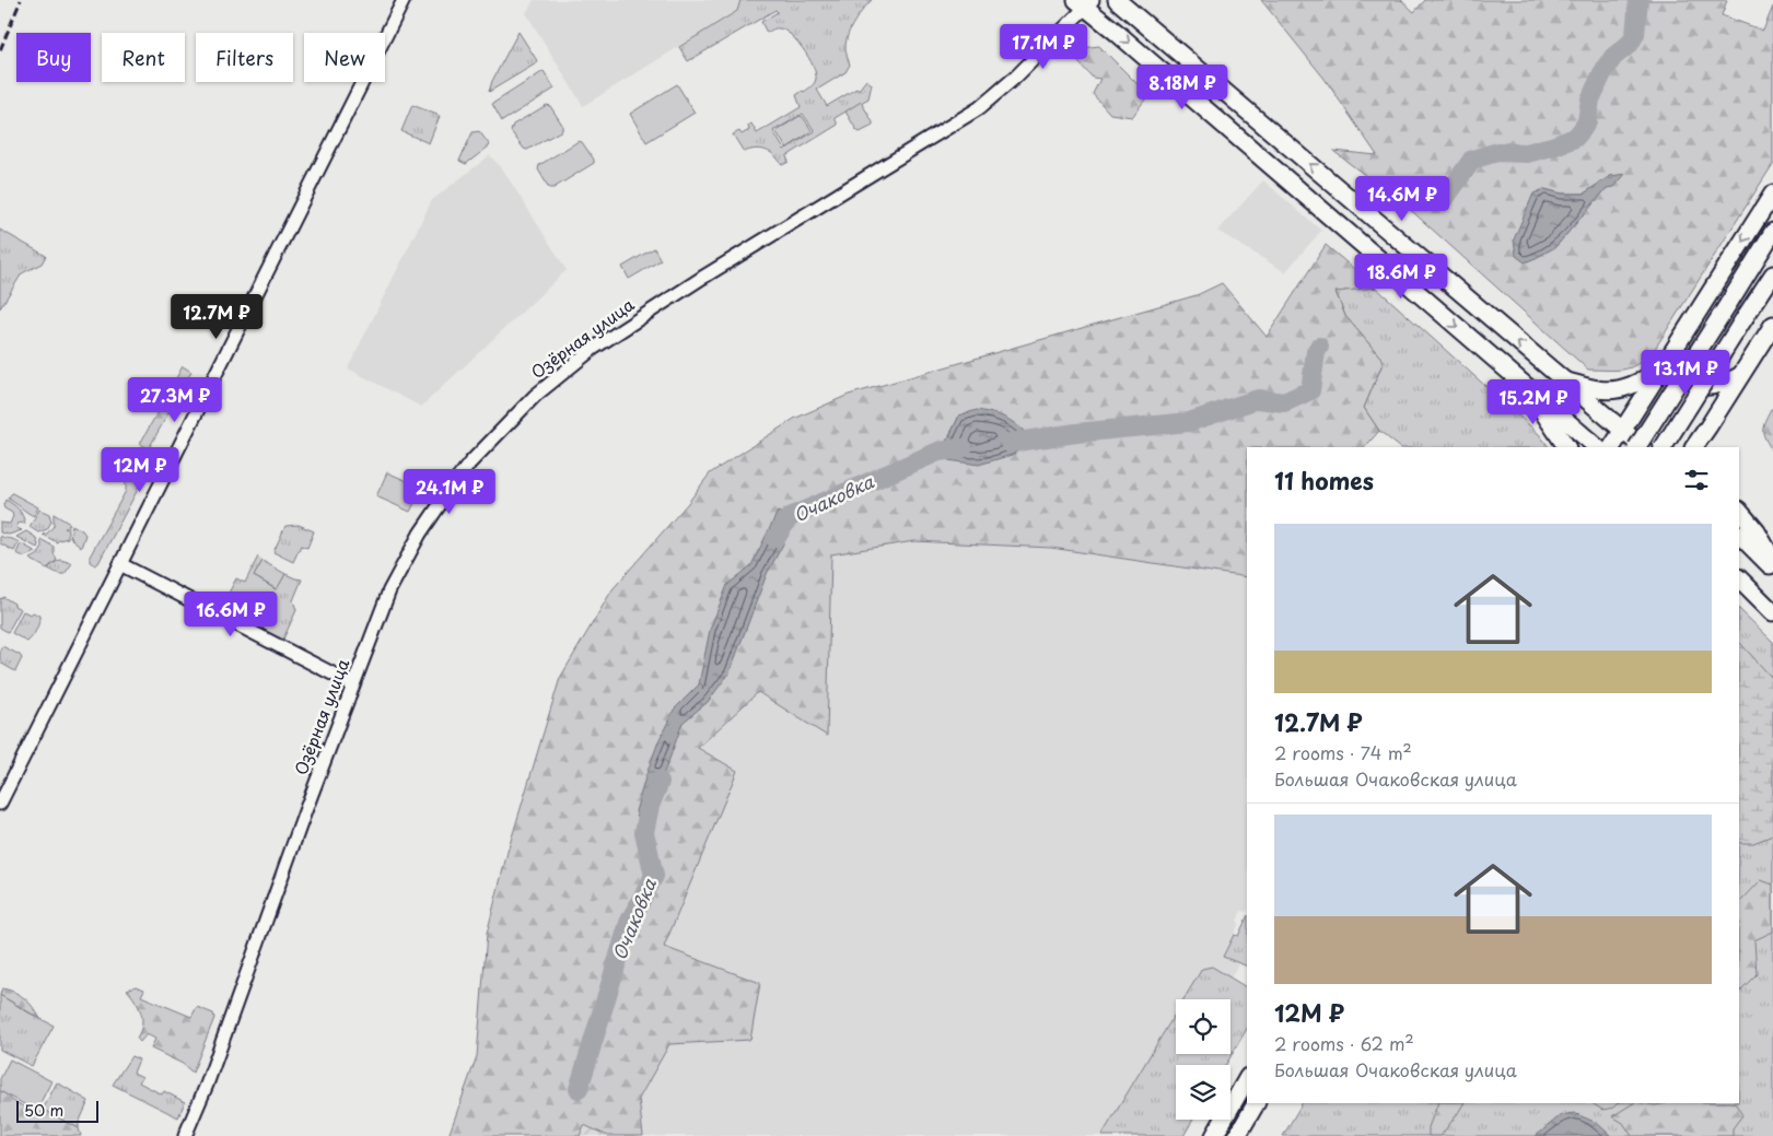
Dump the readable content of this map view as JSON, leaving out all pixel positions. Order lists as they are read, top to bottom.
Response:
{
  "streets": {
    "street": ["Озёрная улица"]
  },
  "water": ["Очаковка"],
  "scale_bar": "50 m",
  "page": {
    "price": [
      "17.1M ₽",
      "8.18M ₽",
      "14.6M ₽",
      "18.6M ₽",
      "12.7M ₽",
      "13.1M ₽",
      "27.3M ₽",
      "15.2M ₽",
      "12M ₽",
      "24.1M ₽",
      "16.6M ₽"
    ],
    "chip": [
      "Buy",
      "Rent",
      "Filters",
      "New"
    ],
    "heading": "11 homes",
    "list": [
      {
        "name": "12.7M ₽",
        "note": "2 rooms · 74 m² · Большая Очаковская улица"
      },
      {
        "name": "12M ₽",
        "note": "2 rooms · 62 m² · Большая Очаковская улица"
      }
    ],
    "scale": "50 m"
  }
}
